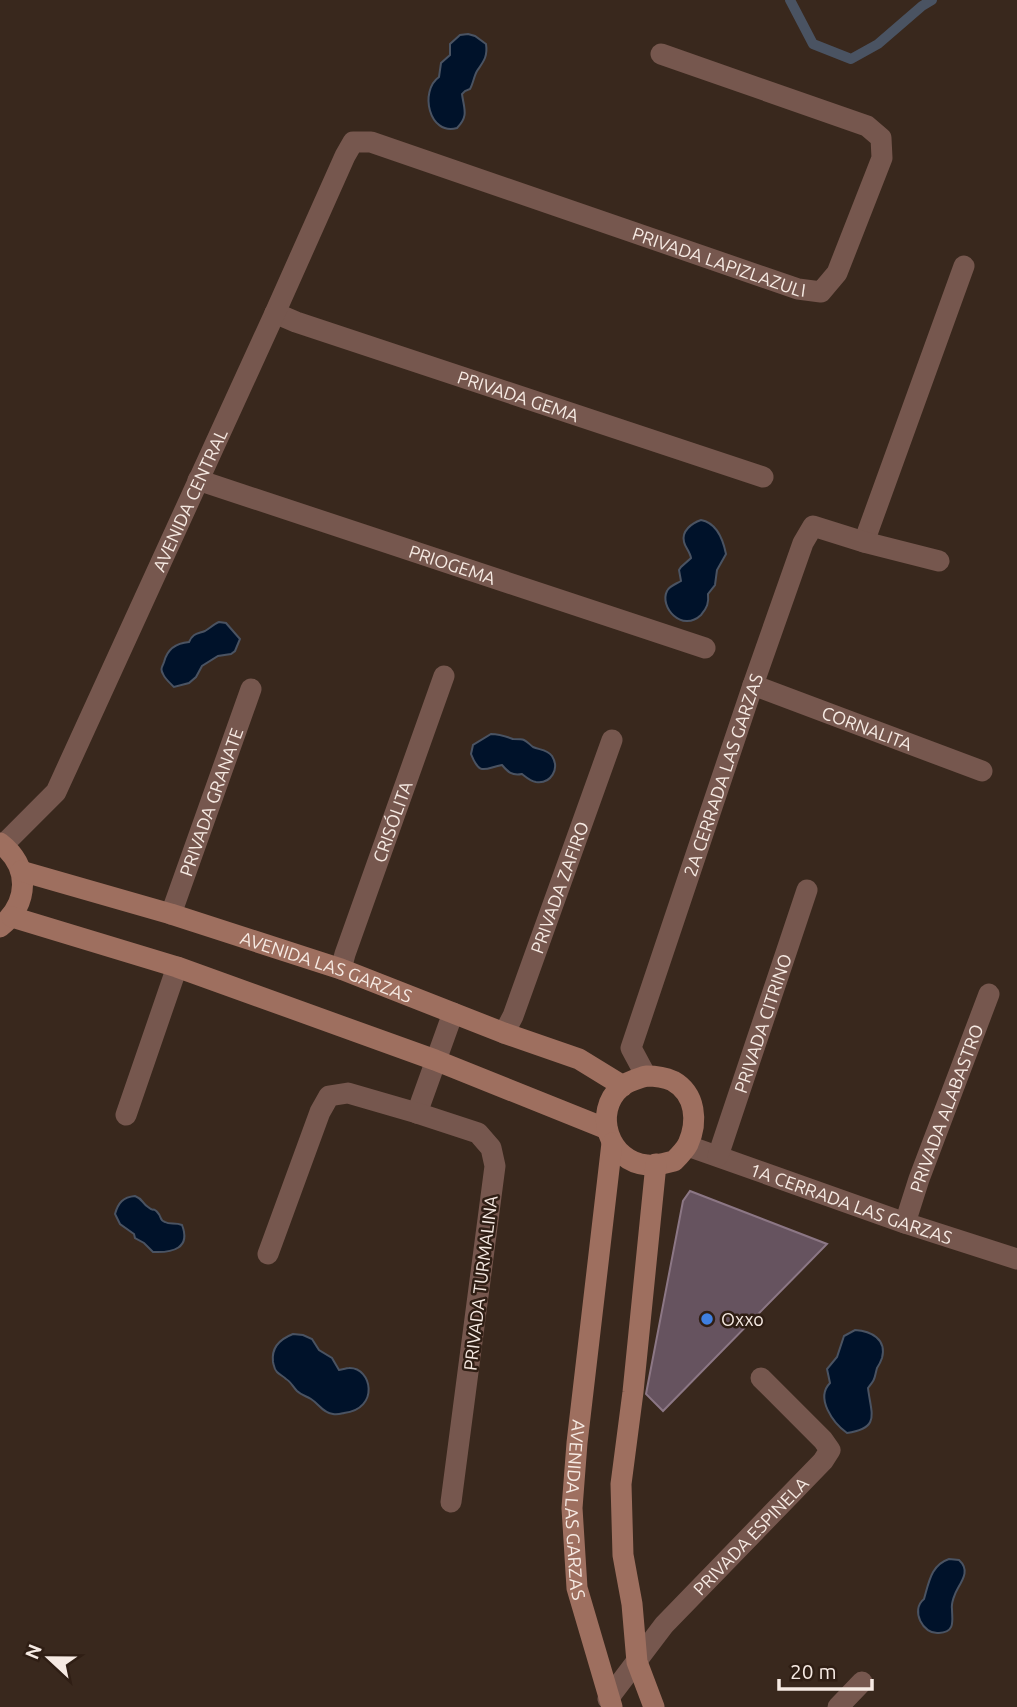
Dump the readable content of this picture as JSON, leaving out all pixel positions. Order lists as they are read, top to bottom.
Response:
{
  "streets": {
    "street": [
      "PRIVADA LAPIZLAZULI",
      "PRIVADA GEMA",
      "AVENIDA CENTRAL",
      "PRIOGEMA",
      "CORNALITA",
      "2A CERRADA LAS GARZAS",
      "PRIVADA GRANATE",
      "CRISÓLITA",
      "PRIVADA ZAFIRO",
      "AVENIDA LAS GARZAS",
      "PRIVADA CITRINO",
      "PRIVADA ALABASTRO",
      "1A CERRADA LAS GARZAS",
      "PRIVADA TURMALINA",
      "PRIVADA ESPINELA"
    ]
  },
  "crossings": [
    ["PRIVADA LAPIZLAZULI", "AVENIDA CENTRAL"],
    ["PRIVADA GEMA", "AVENIDA CENTRAL"],
    ["AVENIDA CENTRAL", "PRIOGEMA"],
    ["CORNALITA", "2A CERRADA LAS GARZAS"],
    ["2A CERRADA LAS GARZAS", "AVENIDA LAS GARZAS"],
    ["2A CERRADA LAS GARZAS", "1A CERRADA LAS GARZAS"],
    ["PRIVADA GRANATE", "AVENIDA LAS GARZAS"],
    ["CRISÓLITA", "AVENIDA LAS GARZAS"],
    ["PRIVADA ZAFIRO", "AVENIDA LAS GARZAS"],
    ["AVENIDA LAS GARZAS", "1A CERRADA LAS GARZAS"],
    ["AVENIDA LAS GARZAS", "PRIVADA ESPINELA"],
    ["PRIVADA CITRINO", "1A CERRADA LAS GARZAS"],
    ["PRIVADA ALABASTRO", "1A CERRADA LAS GARZAS"]
  ],
  "places": ["Oxxo"],
  "scale_bar": "20 m",
  "north": "left"
}
